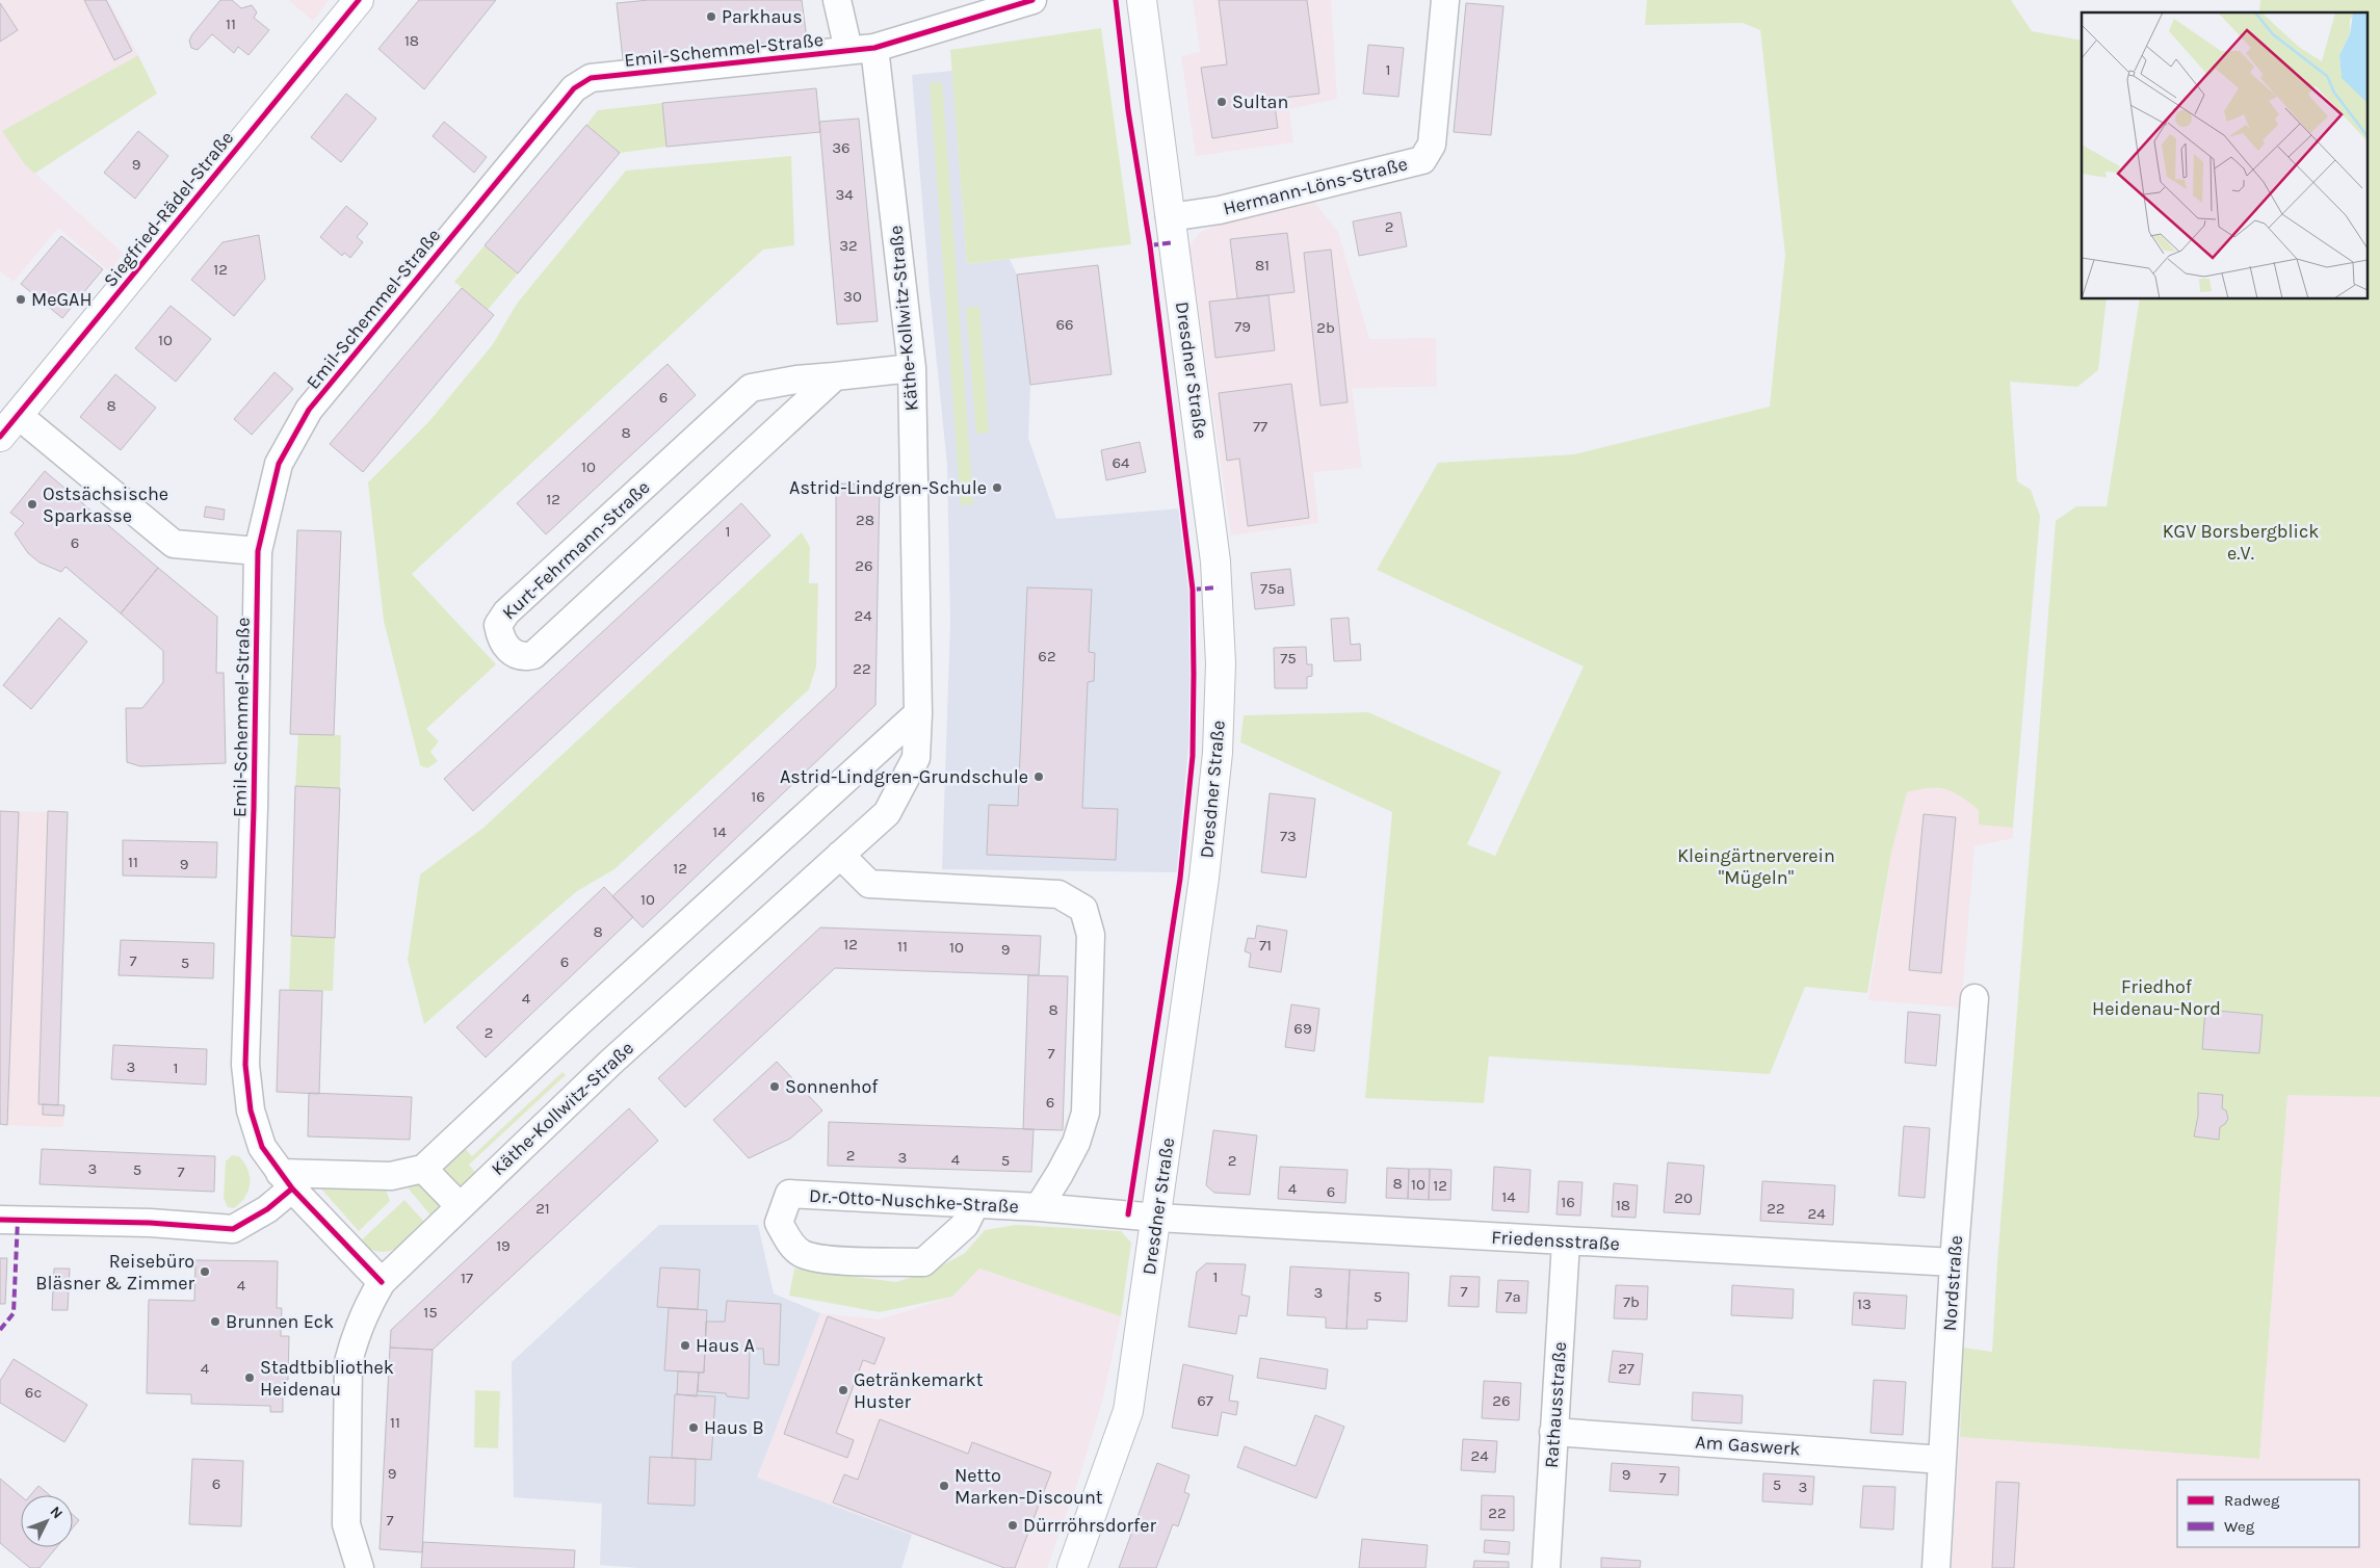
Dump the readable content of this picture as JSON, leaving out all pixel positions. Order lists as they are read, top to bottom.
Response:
{
  "streets": {
    "street": [
      "Emil-Schemmel-Straße",
      "Hermann-Löns-Straße",
      "Siegfried-Rädel-Straße",
      "Käthe-Kollwitz-Straße",
      "Dresdner Straße",
      "Kurt-Fehrmann-Straße",
      "Dr.-Otto-Nuschke-Straße",
      "Friedensstraße",
      "Nordstraße",
      "Rathausstraße",
      "Am Gaswerk"
    ]
  },
  "crossings": [
    ["Emil-Schemmel-Straße", "Käthe-Kollwitz-Straße"],
    ["Hermann-Löns-Straße", "Dresdner Straße"],
    ["Käthe-Kollwitz-Straße", "Kurt-Fehrmann-Straße"],
    ["Käthe-Kollwitz-Straße", "Dr.-Otto-Nuschke-Straße"],
    ["Dresdner Straße", "Dr.-Otto-Nuschke-Straße"],
    ["Dresdner Straße", "Friedensstraße"],
    ["Dr.-Otto-Nuschke-Straße", "Friedensstraße"],
    ["Friedensstraße", "Nordstraße"],
    ["Friedensstraße", "Rathausstraße"],
    ["Nordstraße", "Am Gaswerk"],
    ["Rathausstraße", "Am Gaswerk"]
  ],
  "parks": ["KGV Borsbergblick e.V.", "Kleingärtnerverein \"Mügeln\"", "Friedhof Heidenau-Nord"],
  "places": [
    "Parkhaus",
    "Sultan",
    "MeGAH",
    "Astrid-Lindgren-Schule",
    "Ostsächsische Sparkasse",
    "Astrid-Lindgren-Grundschule",
    "Sonnenhof",
    "Reisebüro Bläsner & Zimmer",
    "Brunnen Eck",
    "Haus A",
    "Stadtbibliothek Heidenau",
    "Getränkemarkt Huster",
    "Haus B",
    "Netto Marken-Discount",
    "Dürrröhrsdorfer"
  ],
  "house_numbers": [
    "11",
    "18",
    "1",
    "36",
    "9",
    "34",
    "2",
    "32",
    "81",
    "12",
    "30",
    "66",
    "79",
    "2b",
    "10",
    "6",
    "8",
    "77",
    "8",
    "64",
    "10",
    "12",
    "28",
    "1",
    "6",
    "26",
    "75a",
    "24",
    "62",
    "75",
    "22",
    "16",
    "14",
    "73",
    "11",
    "9",
    "12",
    "10",
    "8",
    "12",
    "71",
    "11",
    "10",
    "9",
    "7",
    "6",
    "5",
    "4",
    "8",
    "69",
    "2",
    "7",
    "3",
    "1",
    "6",
    "2",
    "3",
    "4",
    "5",
    "2",
    "3",
    "5",
    "7",
    "8",
    "10",
    "12",
    "4",
    "6",
    "14",
    "20",
    "16",
    "18",
    "21",
    "22",
    "24",
    "19",
    "1",
    "17",
    "4",
    "7",
    "3",
    "5",
    "7a",
    "7b",
    "13",
    "15",
    "4",
    "27",
    "6c",
    "67",
    "26",
    "11",
    "24",
    "9",
    "9",
    "7",
    "6",
    "5",
    "3",
    "22",
    "7"
  ],
  "legend": ["Radweg", "Weg"],
  "north": "top right"
}
